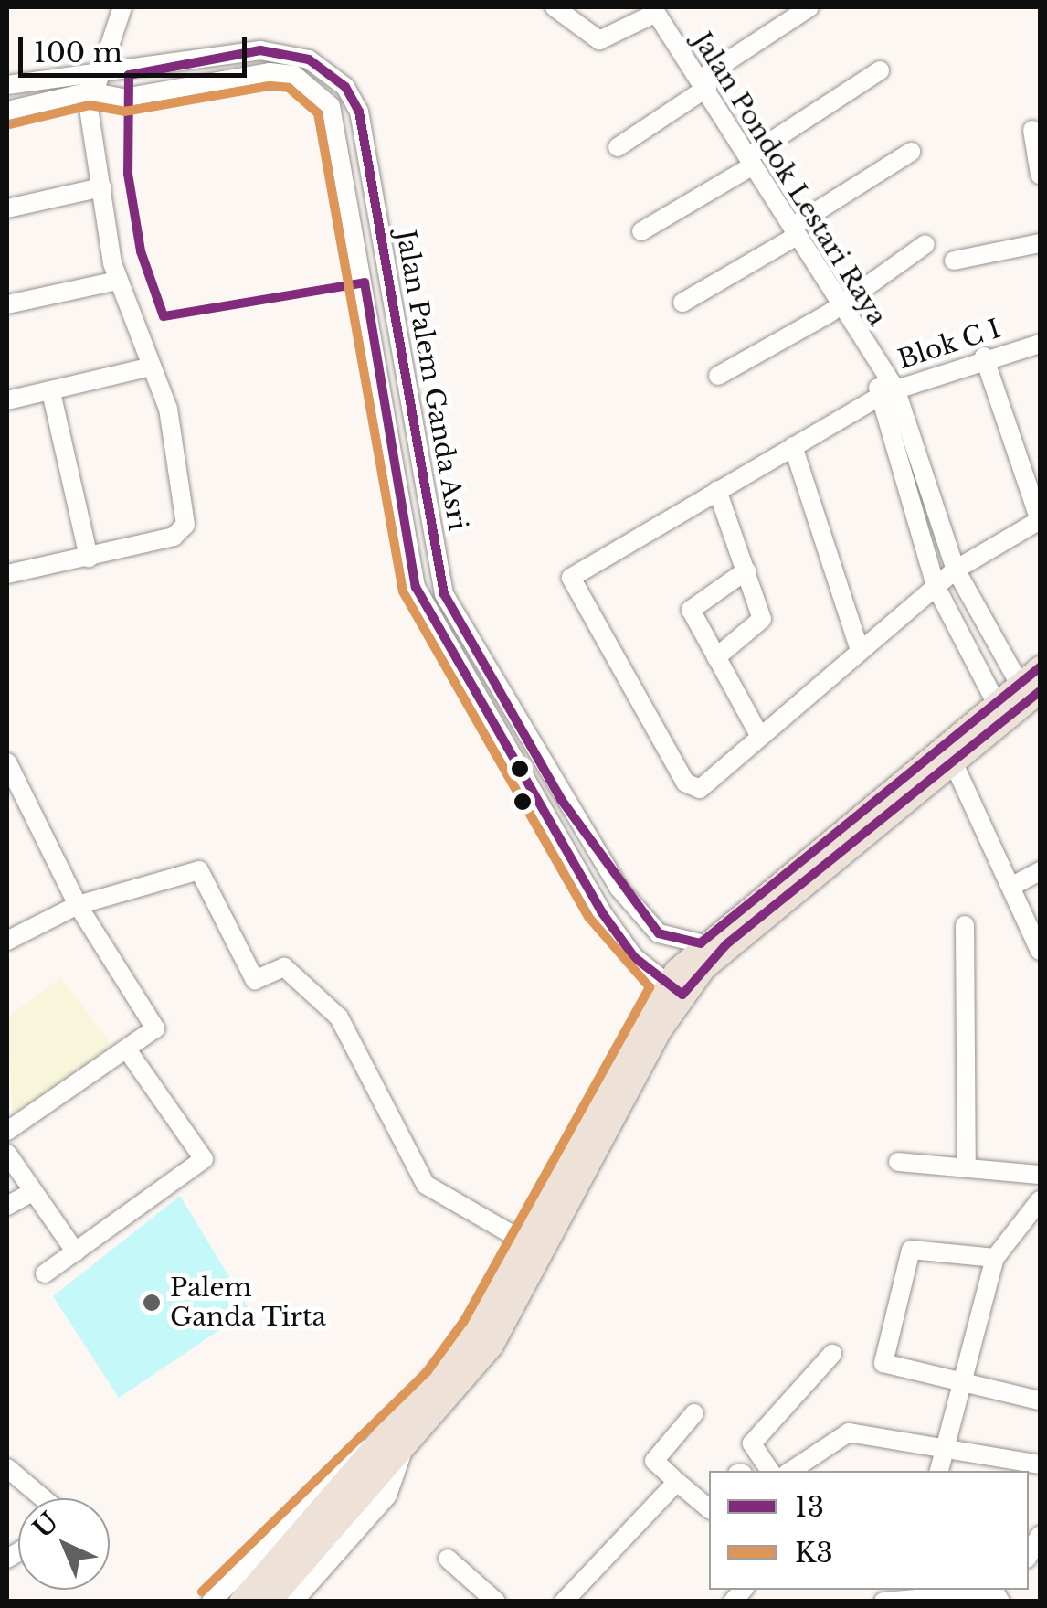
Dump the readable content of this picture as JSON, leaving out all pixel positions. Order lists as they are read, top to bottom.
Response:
{
  "streets": {
    "street": ["Jalan Pondok Lestari Raya", "Blok C I", "Jalan Palem Ganda Asri"]
  },
  "crossings": [
    ["Jalan Pondok Lestari Raya", "Blok C I"]
  ],
  "places": ["Palem Ganda Tirta"],
  "lines": ["transit line 13", "transit line K3"],
  "legend": ["13", "K3"],
  "scale_bar": "100 m",
  "north": "top left"
}
